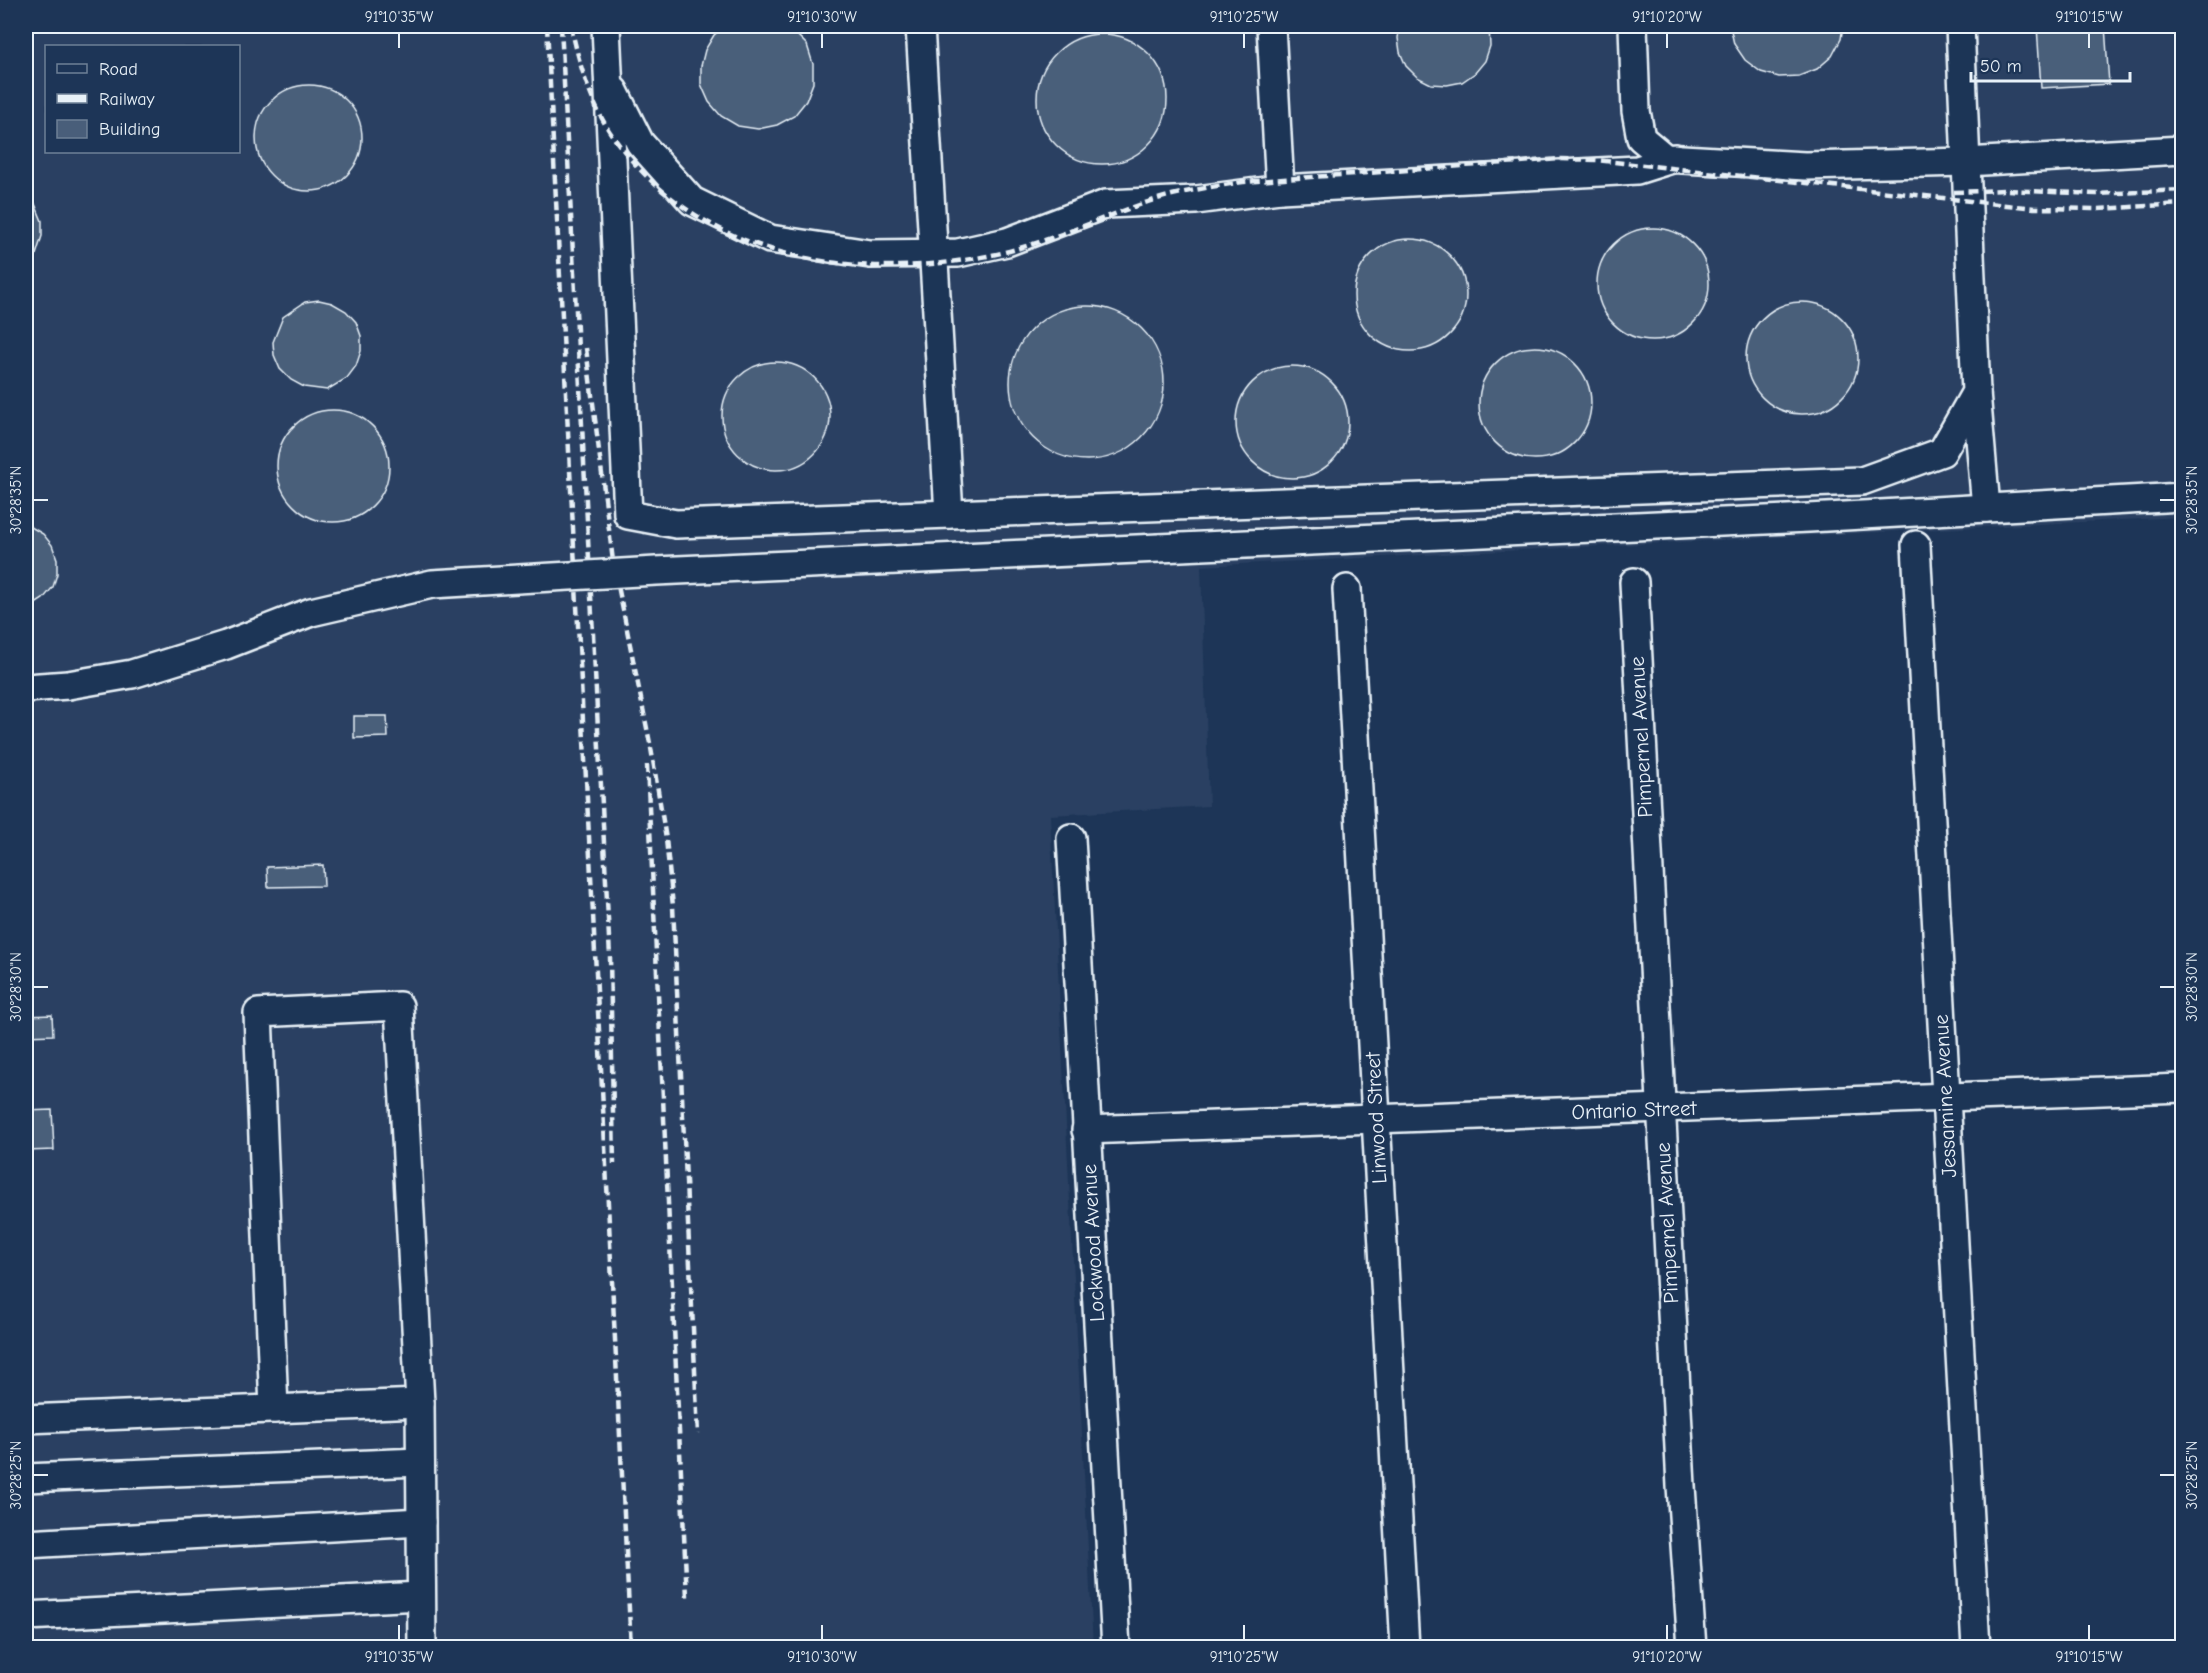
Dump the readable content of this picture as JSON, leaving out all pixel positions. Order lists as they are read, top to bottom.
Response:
{
  "streets": {
    "street": [
      "Pimpernel Avenue",
      "Jessamine Avenue",
      "Ontario Street",
      "Linwood Street",
      "Lockwood Avenue"
    ]
  },
  "crossings": [
    ["Pimpernel Avenue", "Ontario Street"],
    ["Jessamine Avenue", "Ontario Street"],
    ["Ontario Street", "Linwood Street"],
    ["Ontario Street", "Lockwood Avenue"]
  ],
  "legend": ["Road", "Railway", "Building"],
  "scale_bar": "50 m",
  "coordinates": [
    "91°10'35\"W",
    "91°10'30\"W",
    "91°10'25\"W",
    "91°10'20\"W",
    "91°10'15\"W",
    "30°28'35\"N",
    "30°28'30\"N",
    "30°28'25\"N"
  ]
}
